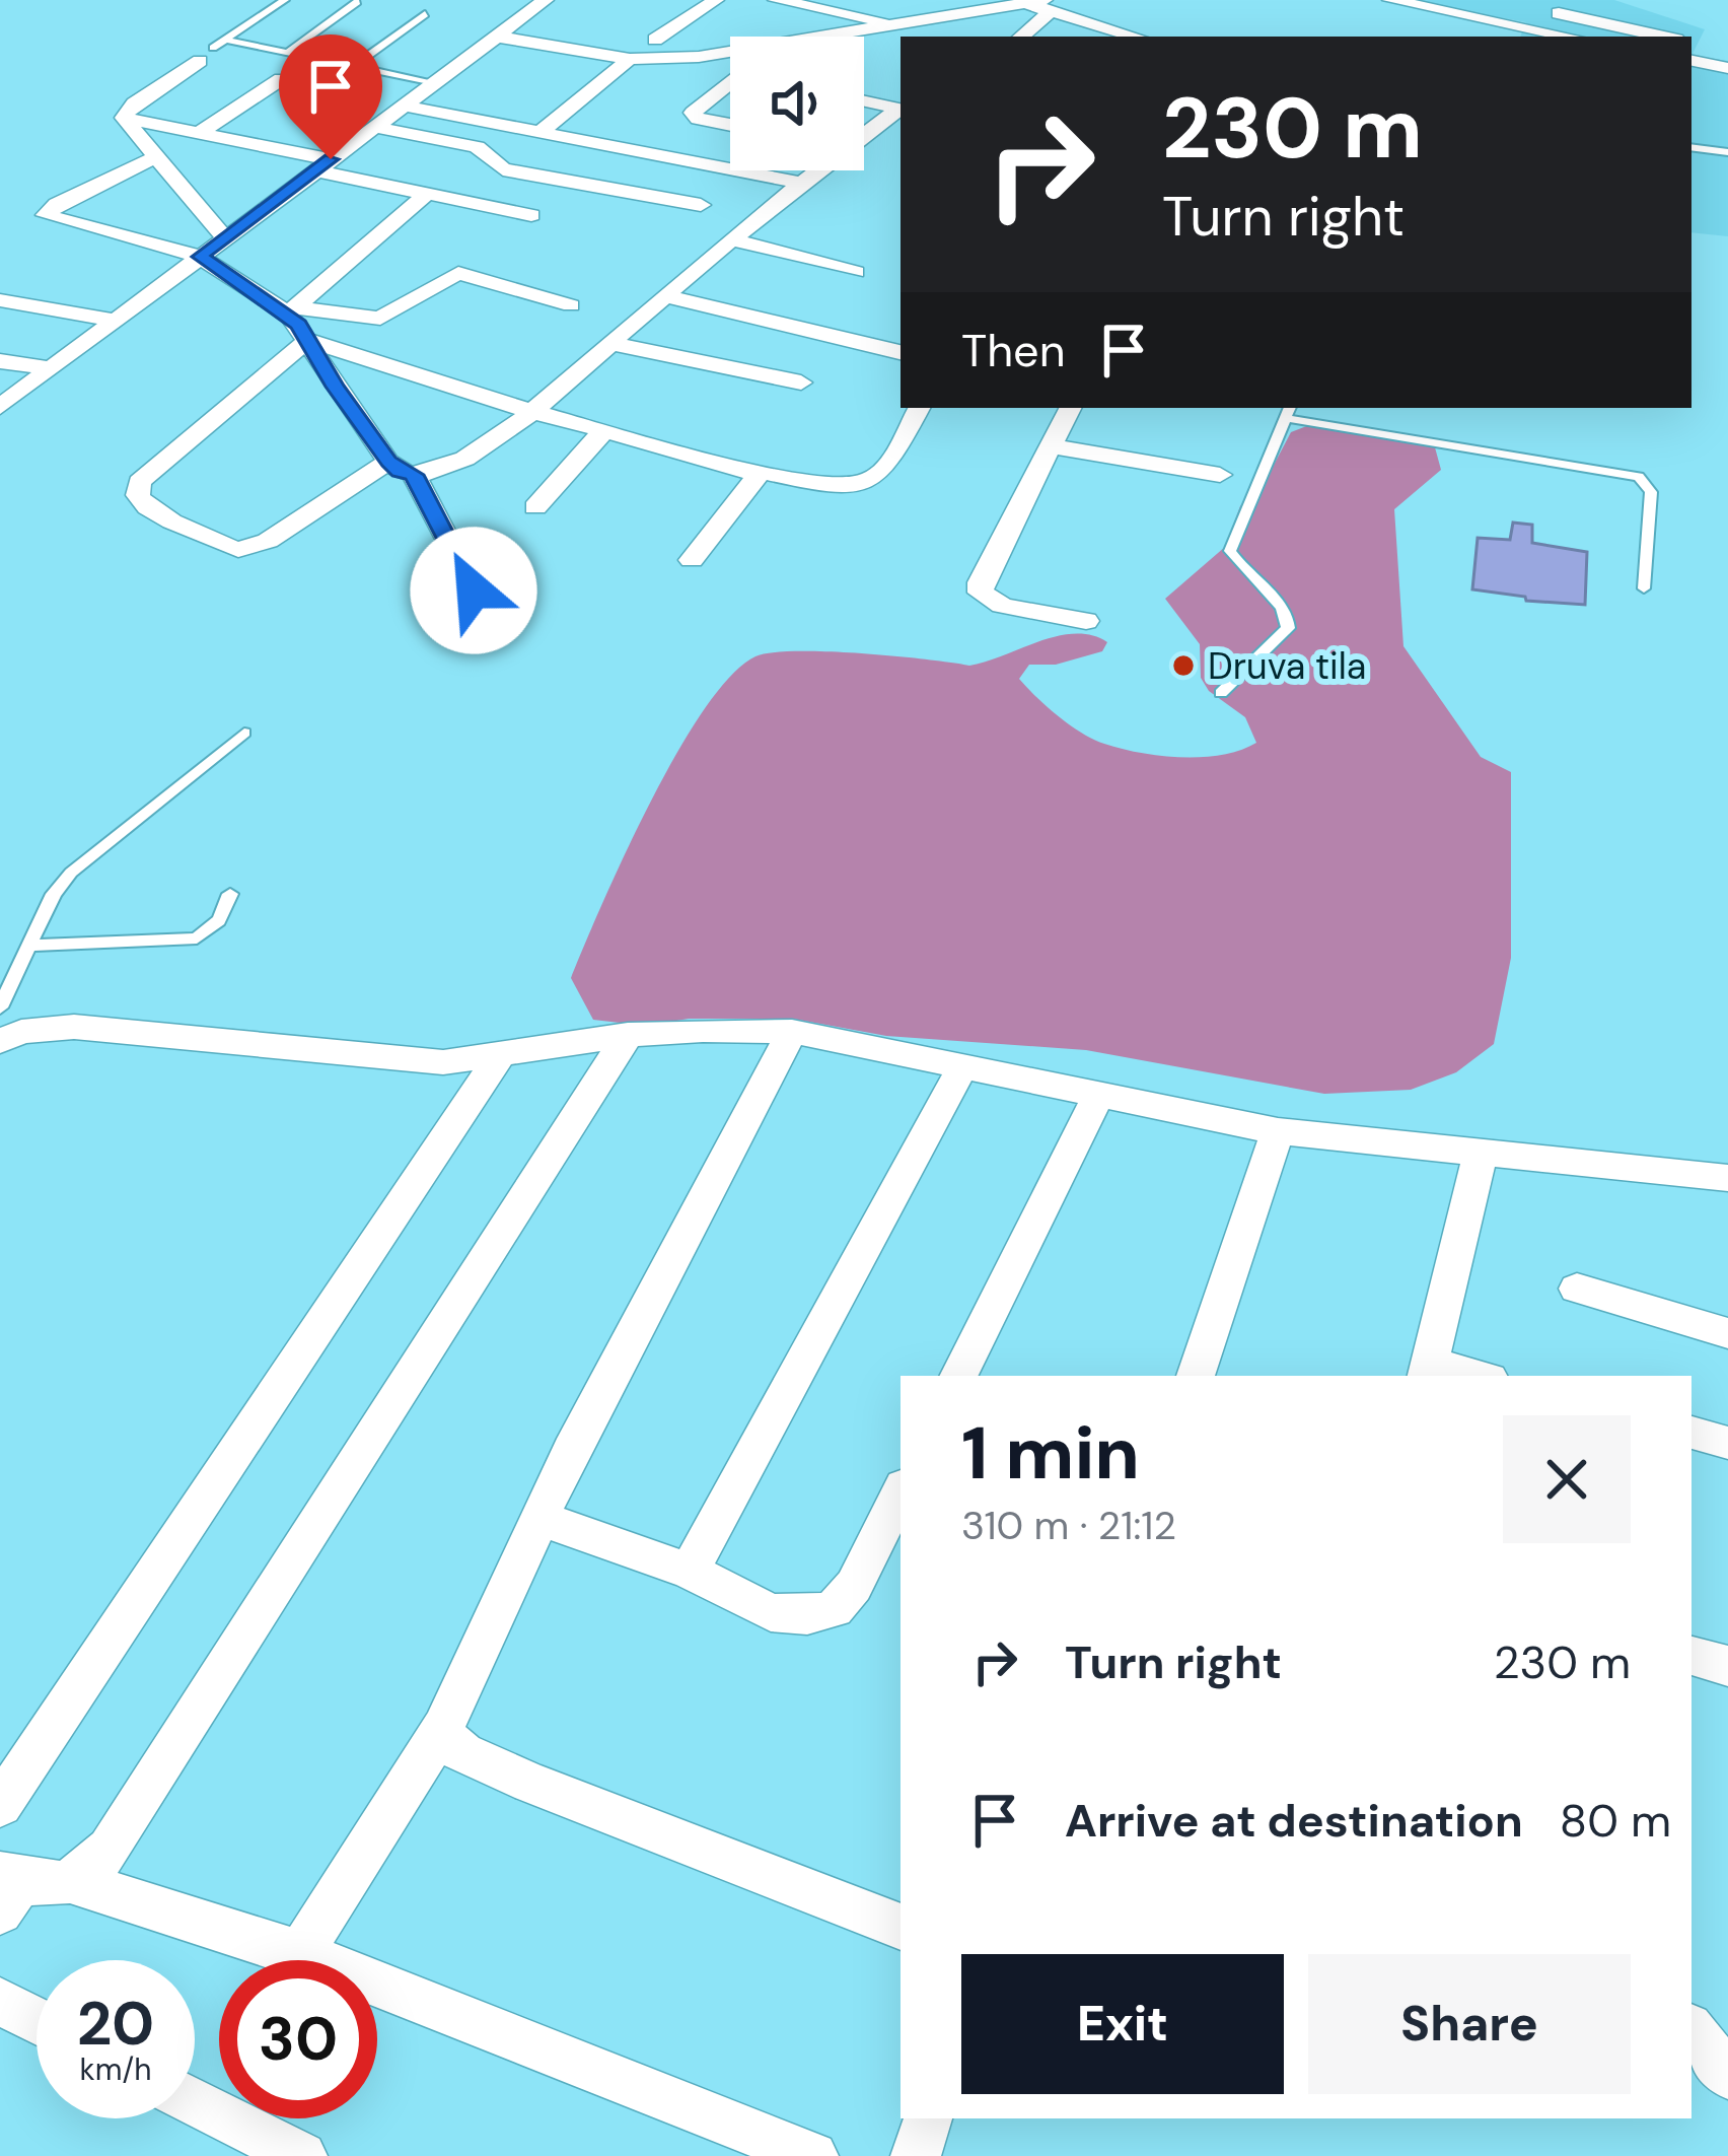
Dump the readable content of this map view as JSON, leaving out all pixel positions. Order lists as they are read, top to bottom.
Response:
{
  "places": ["Druva tila"],
  "page": {
    "turn": ["230 m", "Turn right"],
    "then": "Then",
    "heading": ["1 min", "310 m · 21:12"],
    "list": [
      {
        "name": "Turn right",
        "value": "230 m"
      },
      {
        "name": "Arrive at destination",
        "value": "80 m"
      }
    ],
    "buttons": ["Exit", "Share"],
    "speed": "20 km/h",
    "limit": "30"
  }
}
